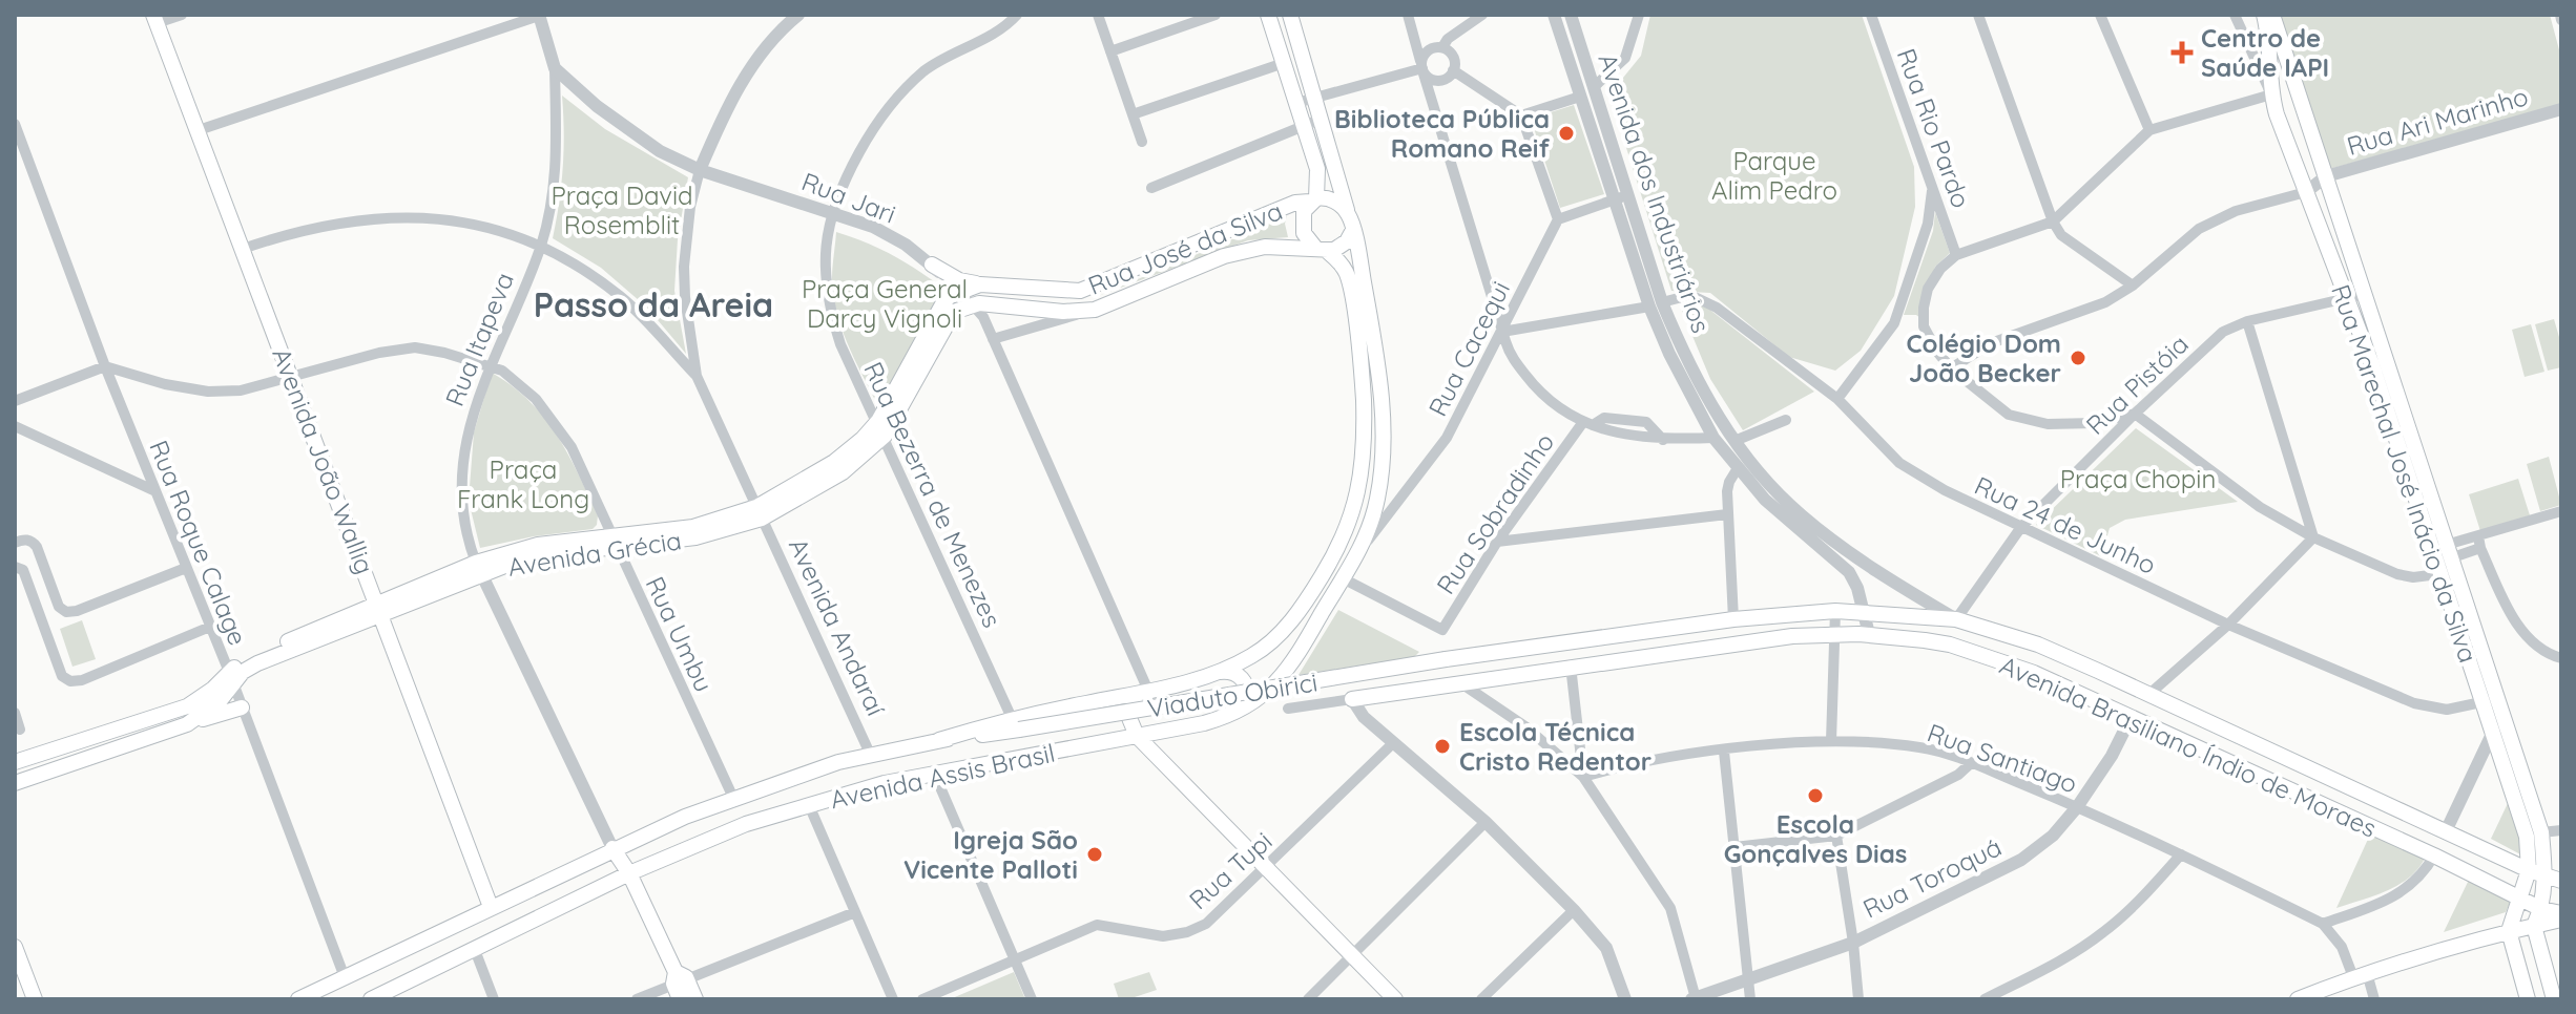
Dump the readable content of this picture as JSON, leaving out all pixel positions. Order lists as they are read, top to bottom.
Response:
{
  "streets": {
    "main road": [
      "Rua José da Silva",
      "Avenida João Wallig",
      "Rua Marechal José Inácio da Silva",
      "Avenida Grécia",
      "Viaduto Obirici",
      "Avenida Brasiliano Índio de Moraes",
      "Avenida Assis Brasil"
    ],
    "street": [
      "Rua Ari Marinho",
      "Rua Rio Pardo",
      "Avenida dos Industriários",
      "Rua Jari",
      "Rua Itapeva",
      "Rua Cacequi",
      "Rua Pistóia",
      "Rua Bezerra de Menezes",
      "Rua Sobradinho",
      "Rua 24 de Junho",
      "Rua Roque Calage",
      "Avenida Andaraí",
      "Rua Umbu",
      "Rua Santiago",
      "Rua Tupi",
      "Rua Toroquá"
    ]
  },
  "crossings": [
    ["Rua Ari Marinho", "Rua Marechal José Inácio da Silva"],
    ["Avenida dos Industriários", "Rua Pistóia"],
    ["Avenida dos Industriários", "Rua 24 de Junho"],
    ["Avenida dos Industriários", "Avenida Brasiliano Índio de Moraes"],
    ["Rua Jari", "Rua José da Silva"],
    ["Rua Jari", "Rua Itapeva"],
    ["Rua Jari", "Rua Bezerra de Menezes"],
    ["Rua Jari", "Avenida Grécia"],
    ["Rua Jari", "Avenida Andaraí"],
    ["Rua Jari", "Avenida Assis Brasil"],
    ["Rua José da Silva", "Avenida Grécia"],
    ["Rua José da Silva", "Avenida Assis Brasil"],
    ["Rua Itapeva", "Avenida Grécia"],
    ["Rua Itapeva", "Rua Umbu"],
    ["Rua Itapeva", "Avenida Assis Brasil"],
    ["Rua Cacequi", "Rua 24 de Junho"],
    ["Rua Cacequi", "Avenida Assis Brasil"],
    ["Rua Pistóia", "Rua Marechal José Inácio da Silva"],
    ["Rua Pistóia", "Rua 24 de Junho"],
    ["Rua Pistóia", "Avenida Brasiliano Índio de Moraes"],
    ["Avenida João Wallig", "Avenida Grécia"],
    ["Avenida João Wallig", "Rua Umbu"],
    ["Avenida João Wallig", "Avenida Assis Brasil"],
    ["Rua Marechal José Inácio da Silva", "Rua 24 de Junho"],
    ["Rua Marechal José Inácio da Silva", "Avenida Brasiliano Índio de Moraes"],
    ["Rua Bezerra de Menezes", "Avenida Grécia"],
    ["Rua Bezerra de Menezes", "Viaduto Obirici"],
    ["Rua Bezerra de Menezes", "Avenida Assis Brasil"],
    ["Rua Sobradinho", "Avenida Assis Brasil"],
    ["Rua Roque Calage", "Avenida Grécia"],
    ["Rua Roque Calage", "Rua Umbu"],
    ["Rua Roque Calage", "Avenida Assis Brasil"],
    ["Avenida Grécia", "Avenida Andaraí"],
    ["Avenida Grécia", "Rua Umbu"],
    ["Avenida Andaraí", "Avenida Assis Brasil"],
    ["Rua Umbu", "Avenida Assis Brasil"],
    ["Viaduto Obirici", "Avenida Brasiliano Índio de Moraes"],
    ["Viaduto Obirici", "Avenida Assis Brasil"],
    ["Avenida Brasiliano Índio de Moraes", "Rua Toroquá"],
    ["Rua Santiago", "Rua Toroquá"]
  ],
  "districts": ["Passo da Areia"],
  "parks": [
    "Parque Alim Pedro",
    "Praça David Rosemblit",
    "Praça General Darcy Vignoli",
    "Praça Frank Long",
    "Praça Chopin"
  ],
  "places": {
    "health": ["Centro de Saúde IAPI"],
    "other": [
      "Biblioteca Pública Romano Reif",
      "Colégio Dom João Becker",
      "Escola Técnica Cristo Redentor",
      "Escola Gonçalves Dias",
      "Igreja São Vicente Palloti"
    ]
  }
}
